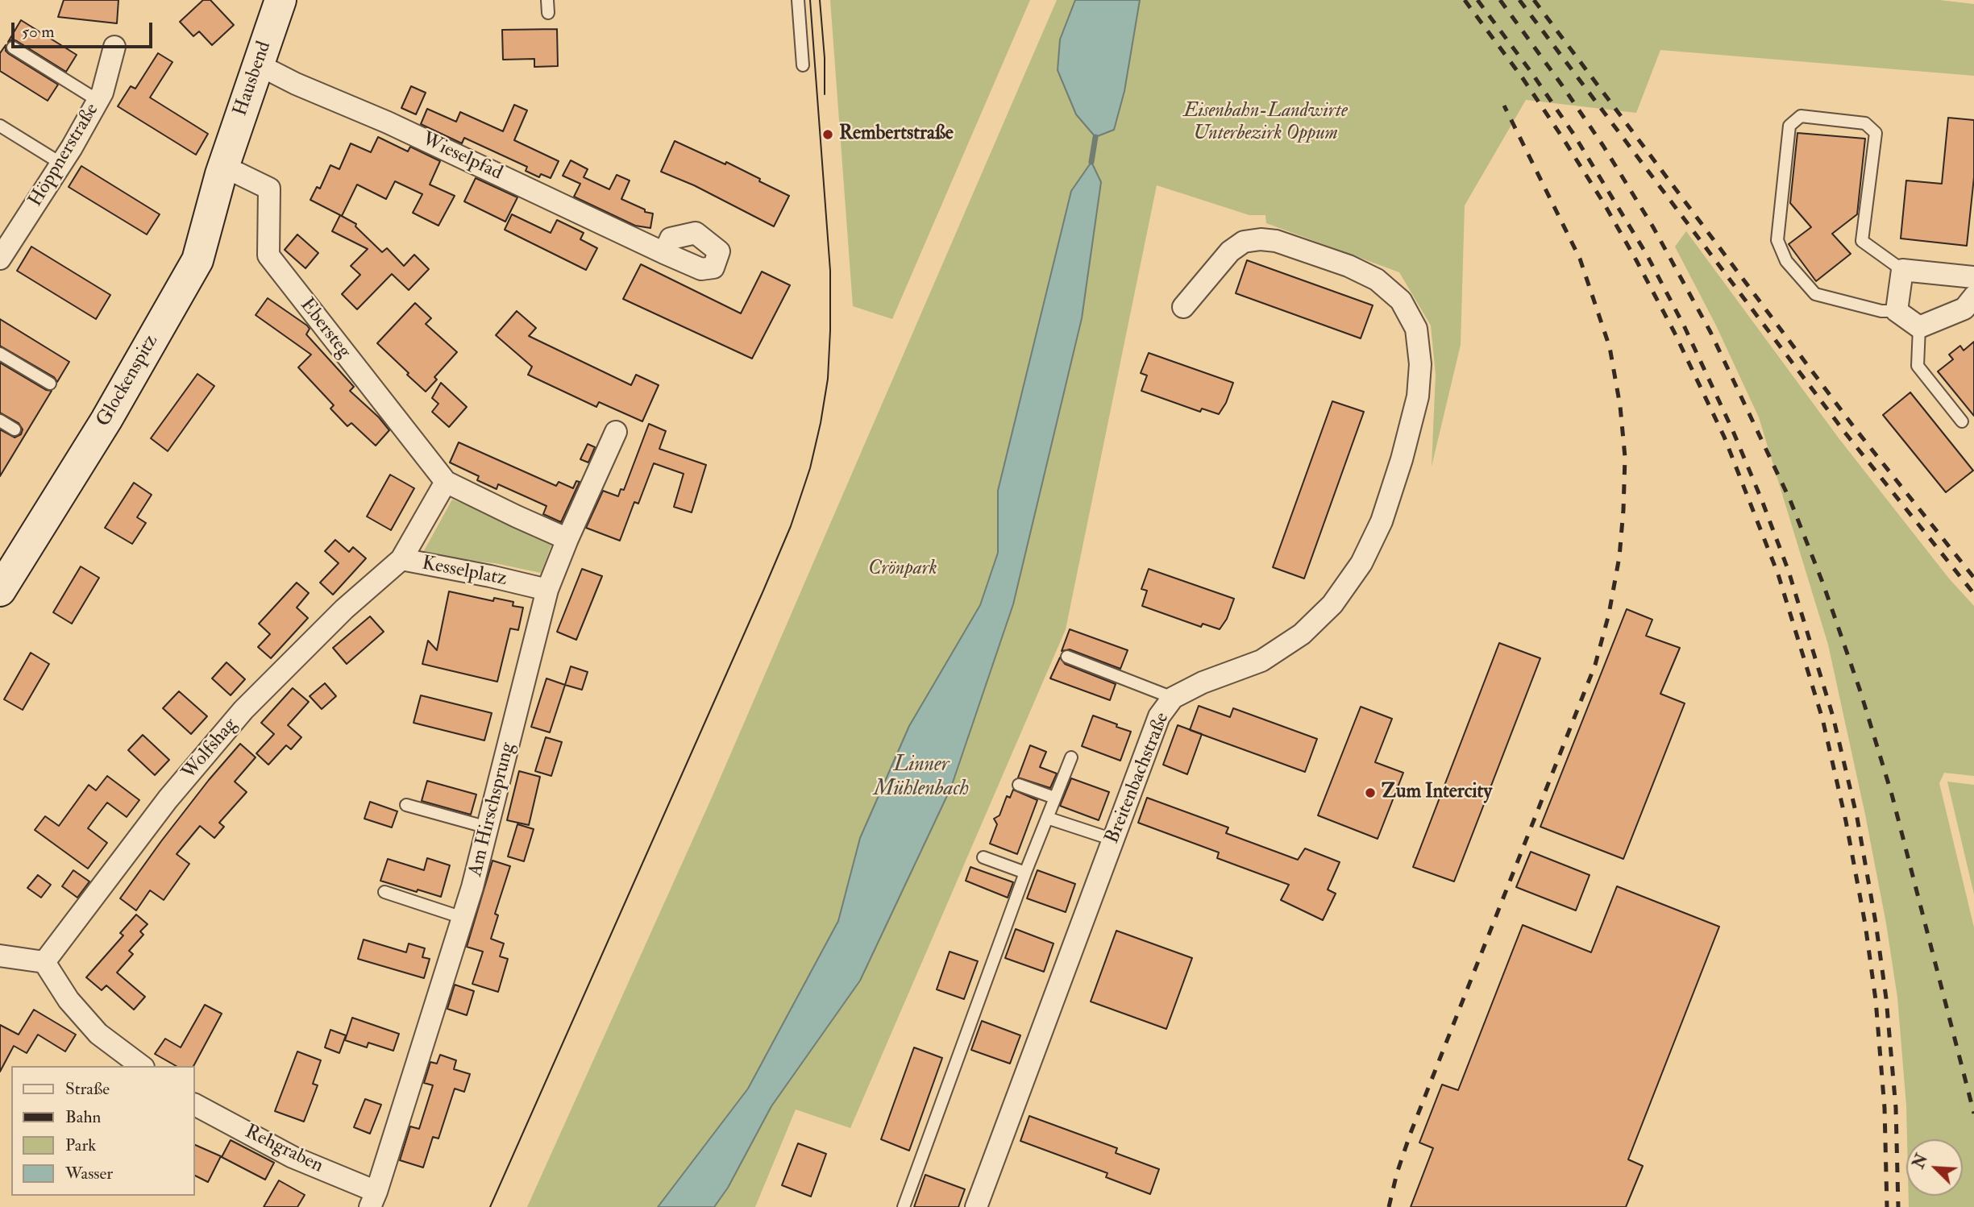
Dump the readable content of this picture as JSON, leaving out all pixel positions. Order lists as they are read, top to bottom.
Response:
{
  "streets": {
    "main road": ["Hausbend", "Glockenspitz"],
    "street": [
      "Höppnerstraße",
      "Wieselpfad",
      "Ebersteg",
      "Kesselplatz",
      "Wolfshag",
      "Breitenbachstraße",
      "Am Hirschsprung",
      "Rehgraben"
    ]
  },
  "crossings": [
    ["Hausbend", "Wieselpfad"],
    ["Hausbend", "Ebersteg"],
    ["Hausbend", "Glockenspitz"],
    ["Ebersteg", "Glockenspitz"],
    ["Ebersteg", "Kesselplatz"],
    ["Kesselplatz", "Wolfshag"],
    ["Kesselplatz", "Am Hirschsprung"],
    ["Am Hirschsprung", "Rehgraben"]
  ],
  "water": ["Linner Mühlenbach"],
  "parks": ["Eisenbahn-Landwirte Unterbezirk Oppum", "Crönpark"],
  "places": ["Rembertstraße", "Zum Intercity"],
  "legend": [
    "Straße",
    "Bahn",
    "Park",
    "Wasser"
  ],
  "scale_bar": "50 m",
  "north": "top left"
}
